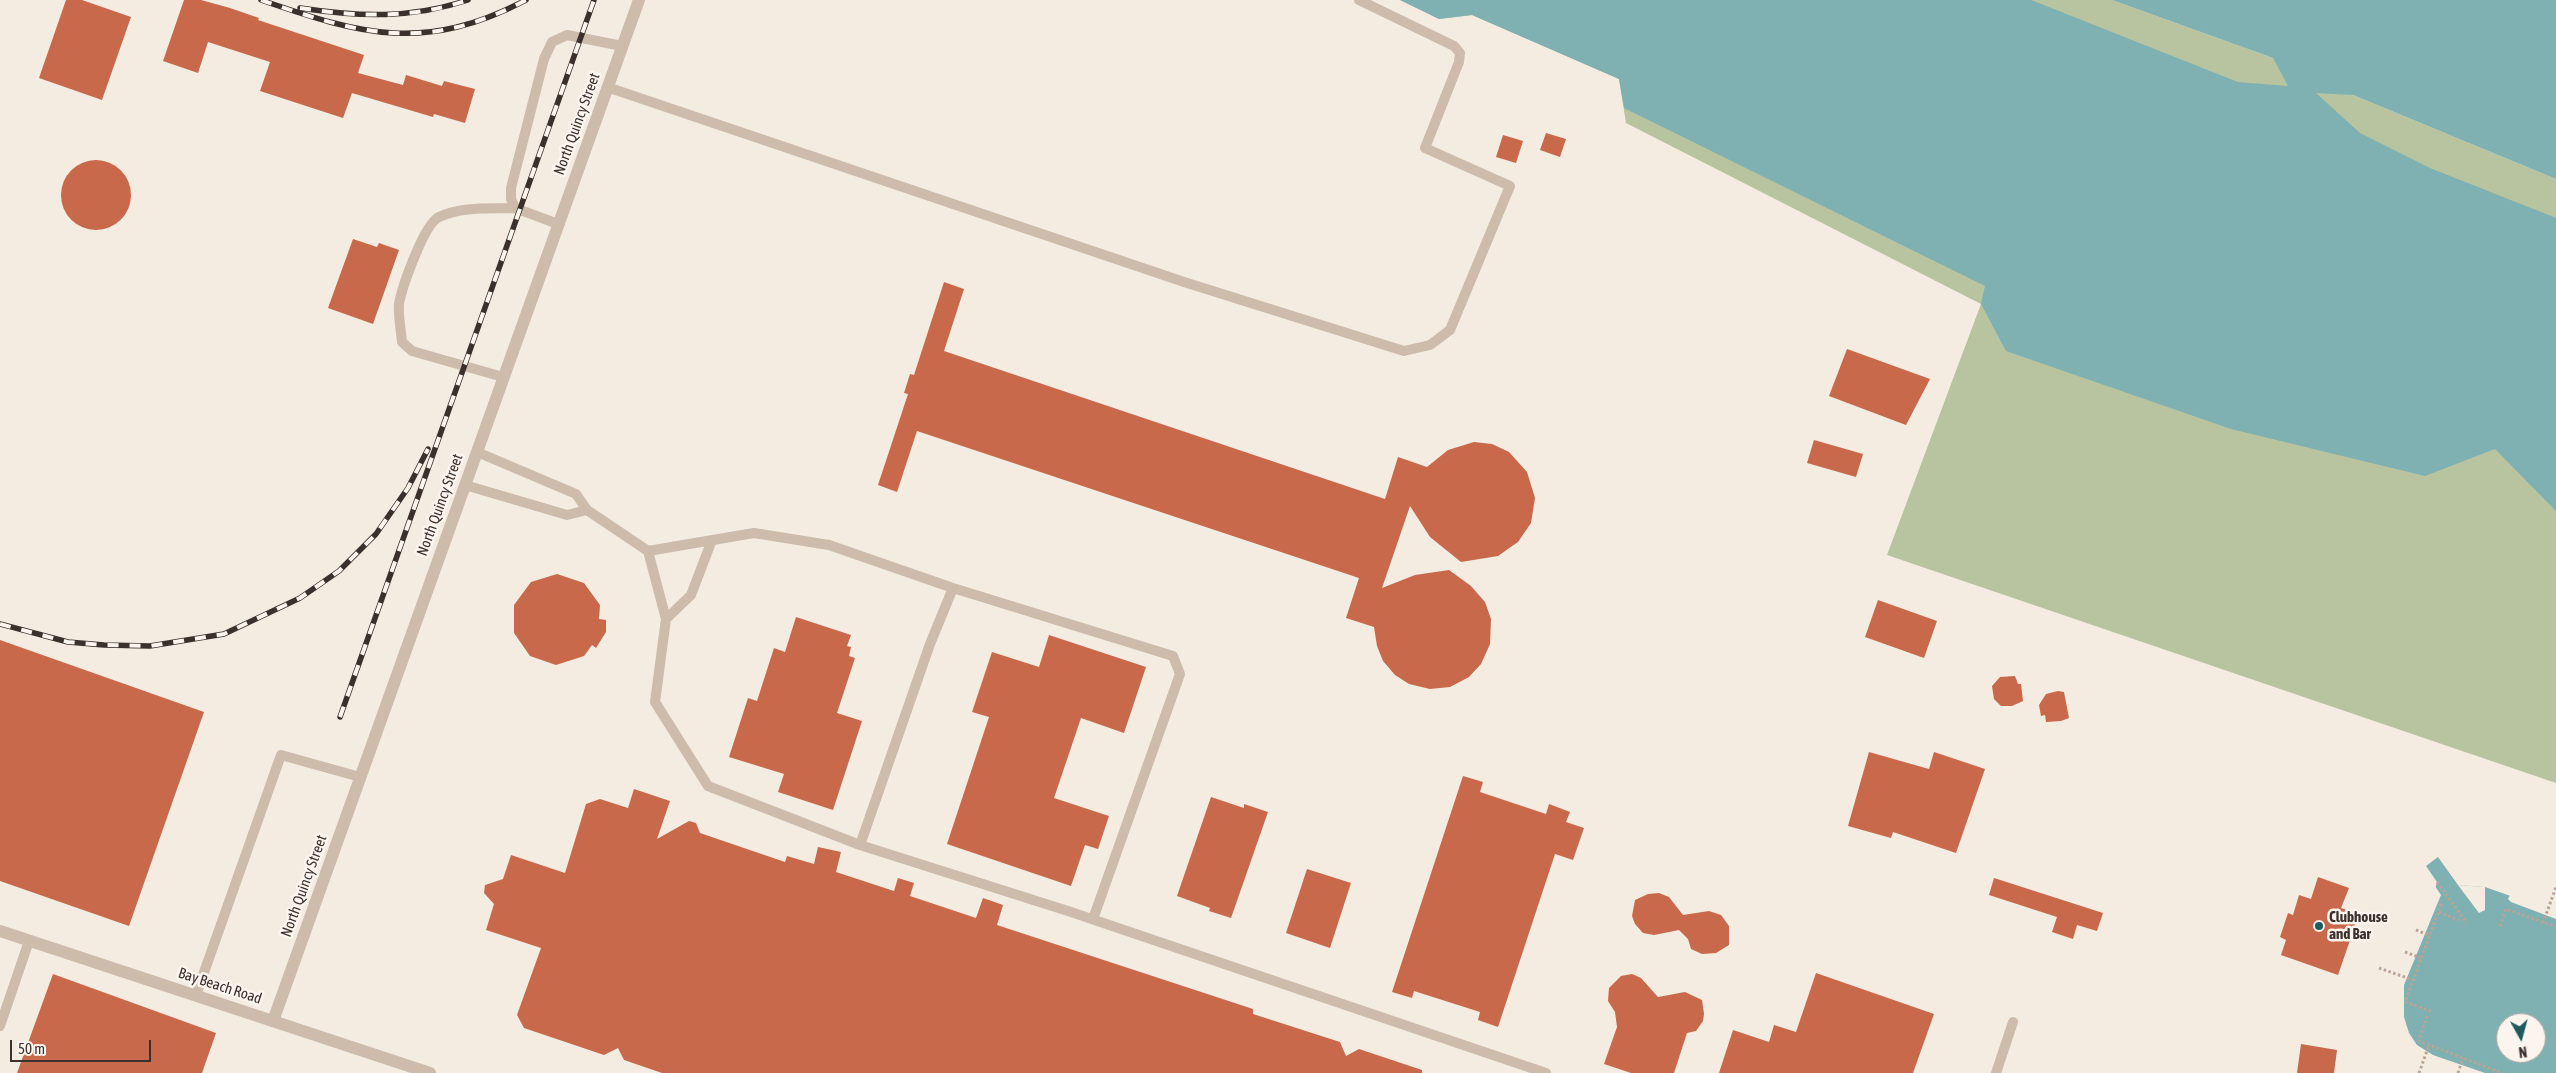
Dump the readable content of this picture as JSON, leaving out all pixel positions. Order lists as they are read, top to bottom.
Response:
{
  "streets": {
    "street": ["North Quincy Street", "Bay Beach Road"]
  },
  "crossings": [
    ["North Quincy Street", "Bay Beach Road"]
  ],
  "places": ["Clubhouse and Bar"],
  "scale_bar": "50 m",
  "north": "bottom"
}
